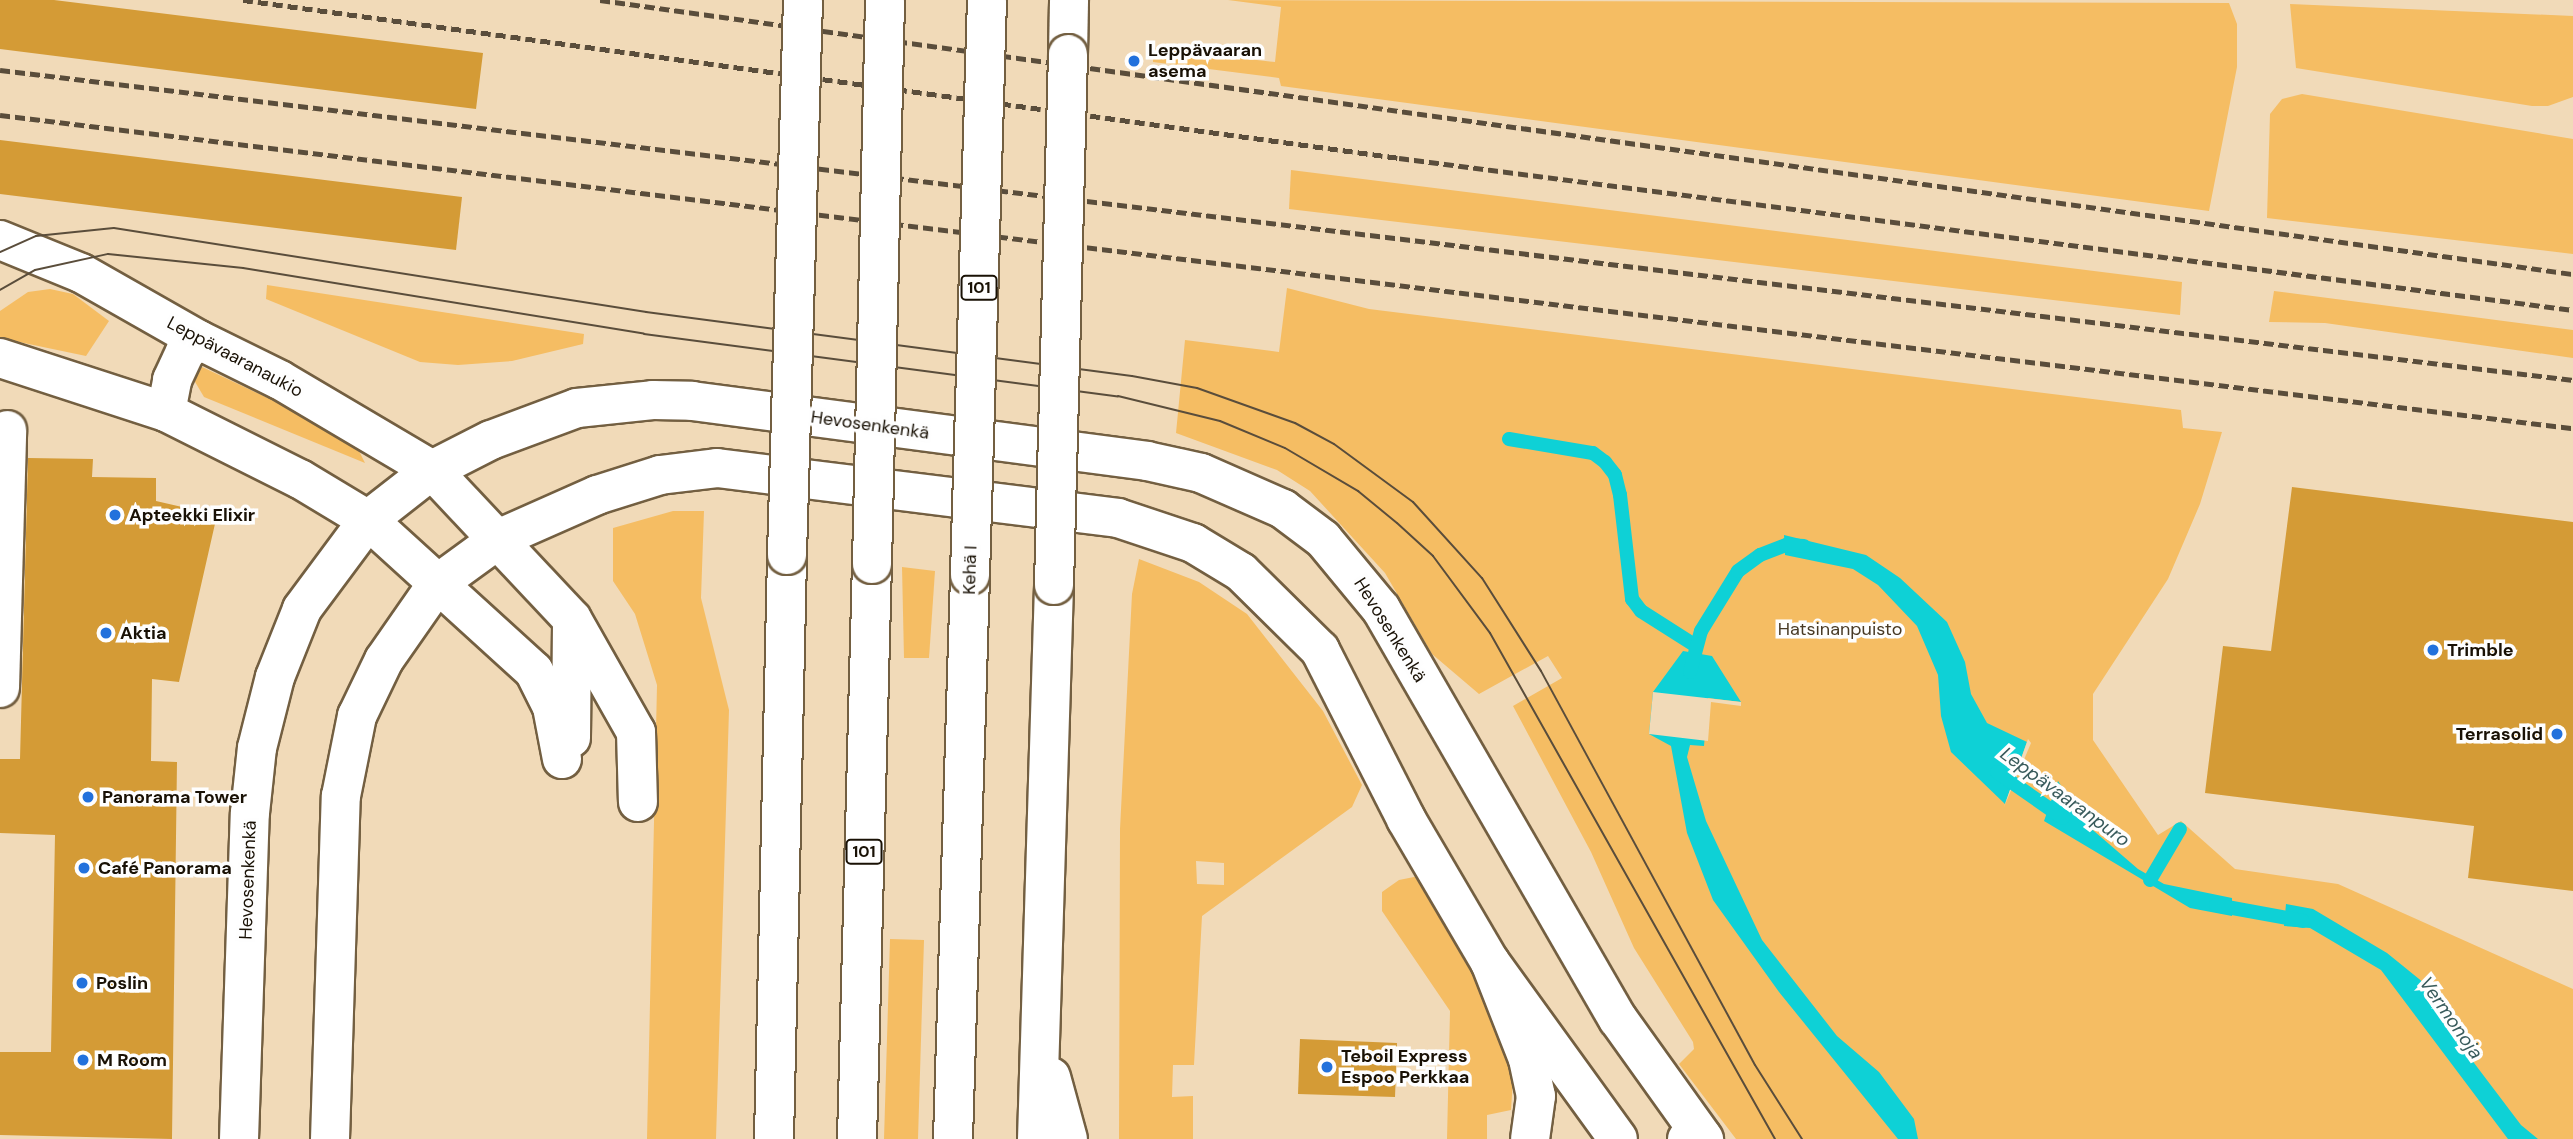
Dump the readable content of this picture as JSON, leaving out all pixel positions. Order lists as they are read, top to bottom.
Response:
{
  "streets": {
    "main road": [
      "101",
      "Leppävaaranaukio",
      "Hevosenkenkä",
      "Kehä I"
    ]
  },
  "crossings": [
    ["Leppävaaranaukio", "Hevosenkenkä"]
  ],
  "water": ["Leppävaaranpuro", "Vermonoja"],
  "parks": ["Hatsinanpuisto"],
  "places": [
    "Leppävaaran asema",
    "Apteekki Elixir",
    "Aktia",
    "Trimble",
    "Terrasolid",
    "Panorama Tower",
    "Café Panorama",
    "Poslin",
    "M Room",
    "Teboil Express Espoo Perkkaa"
  ]
}
